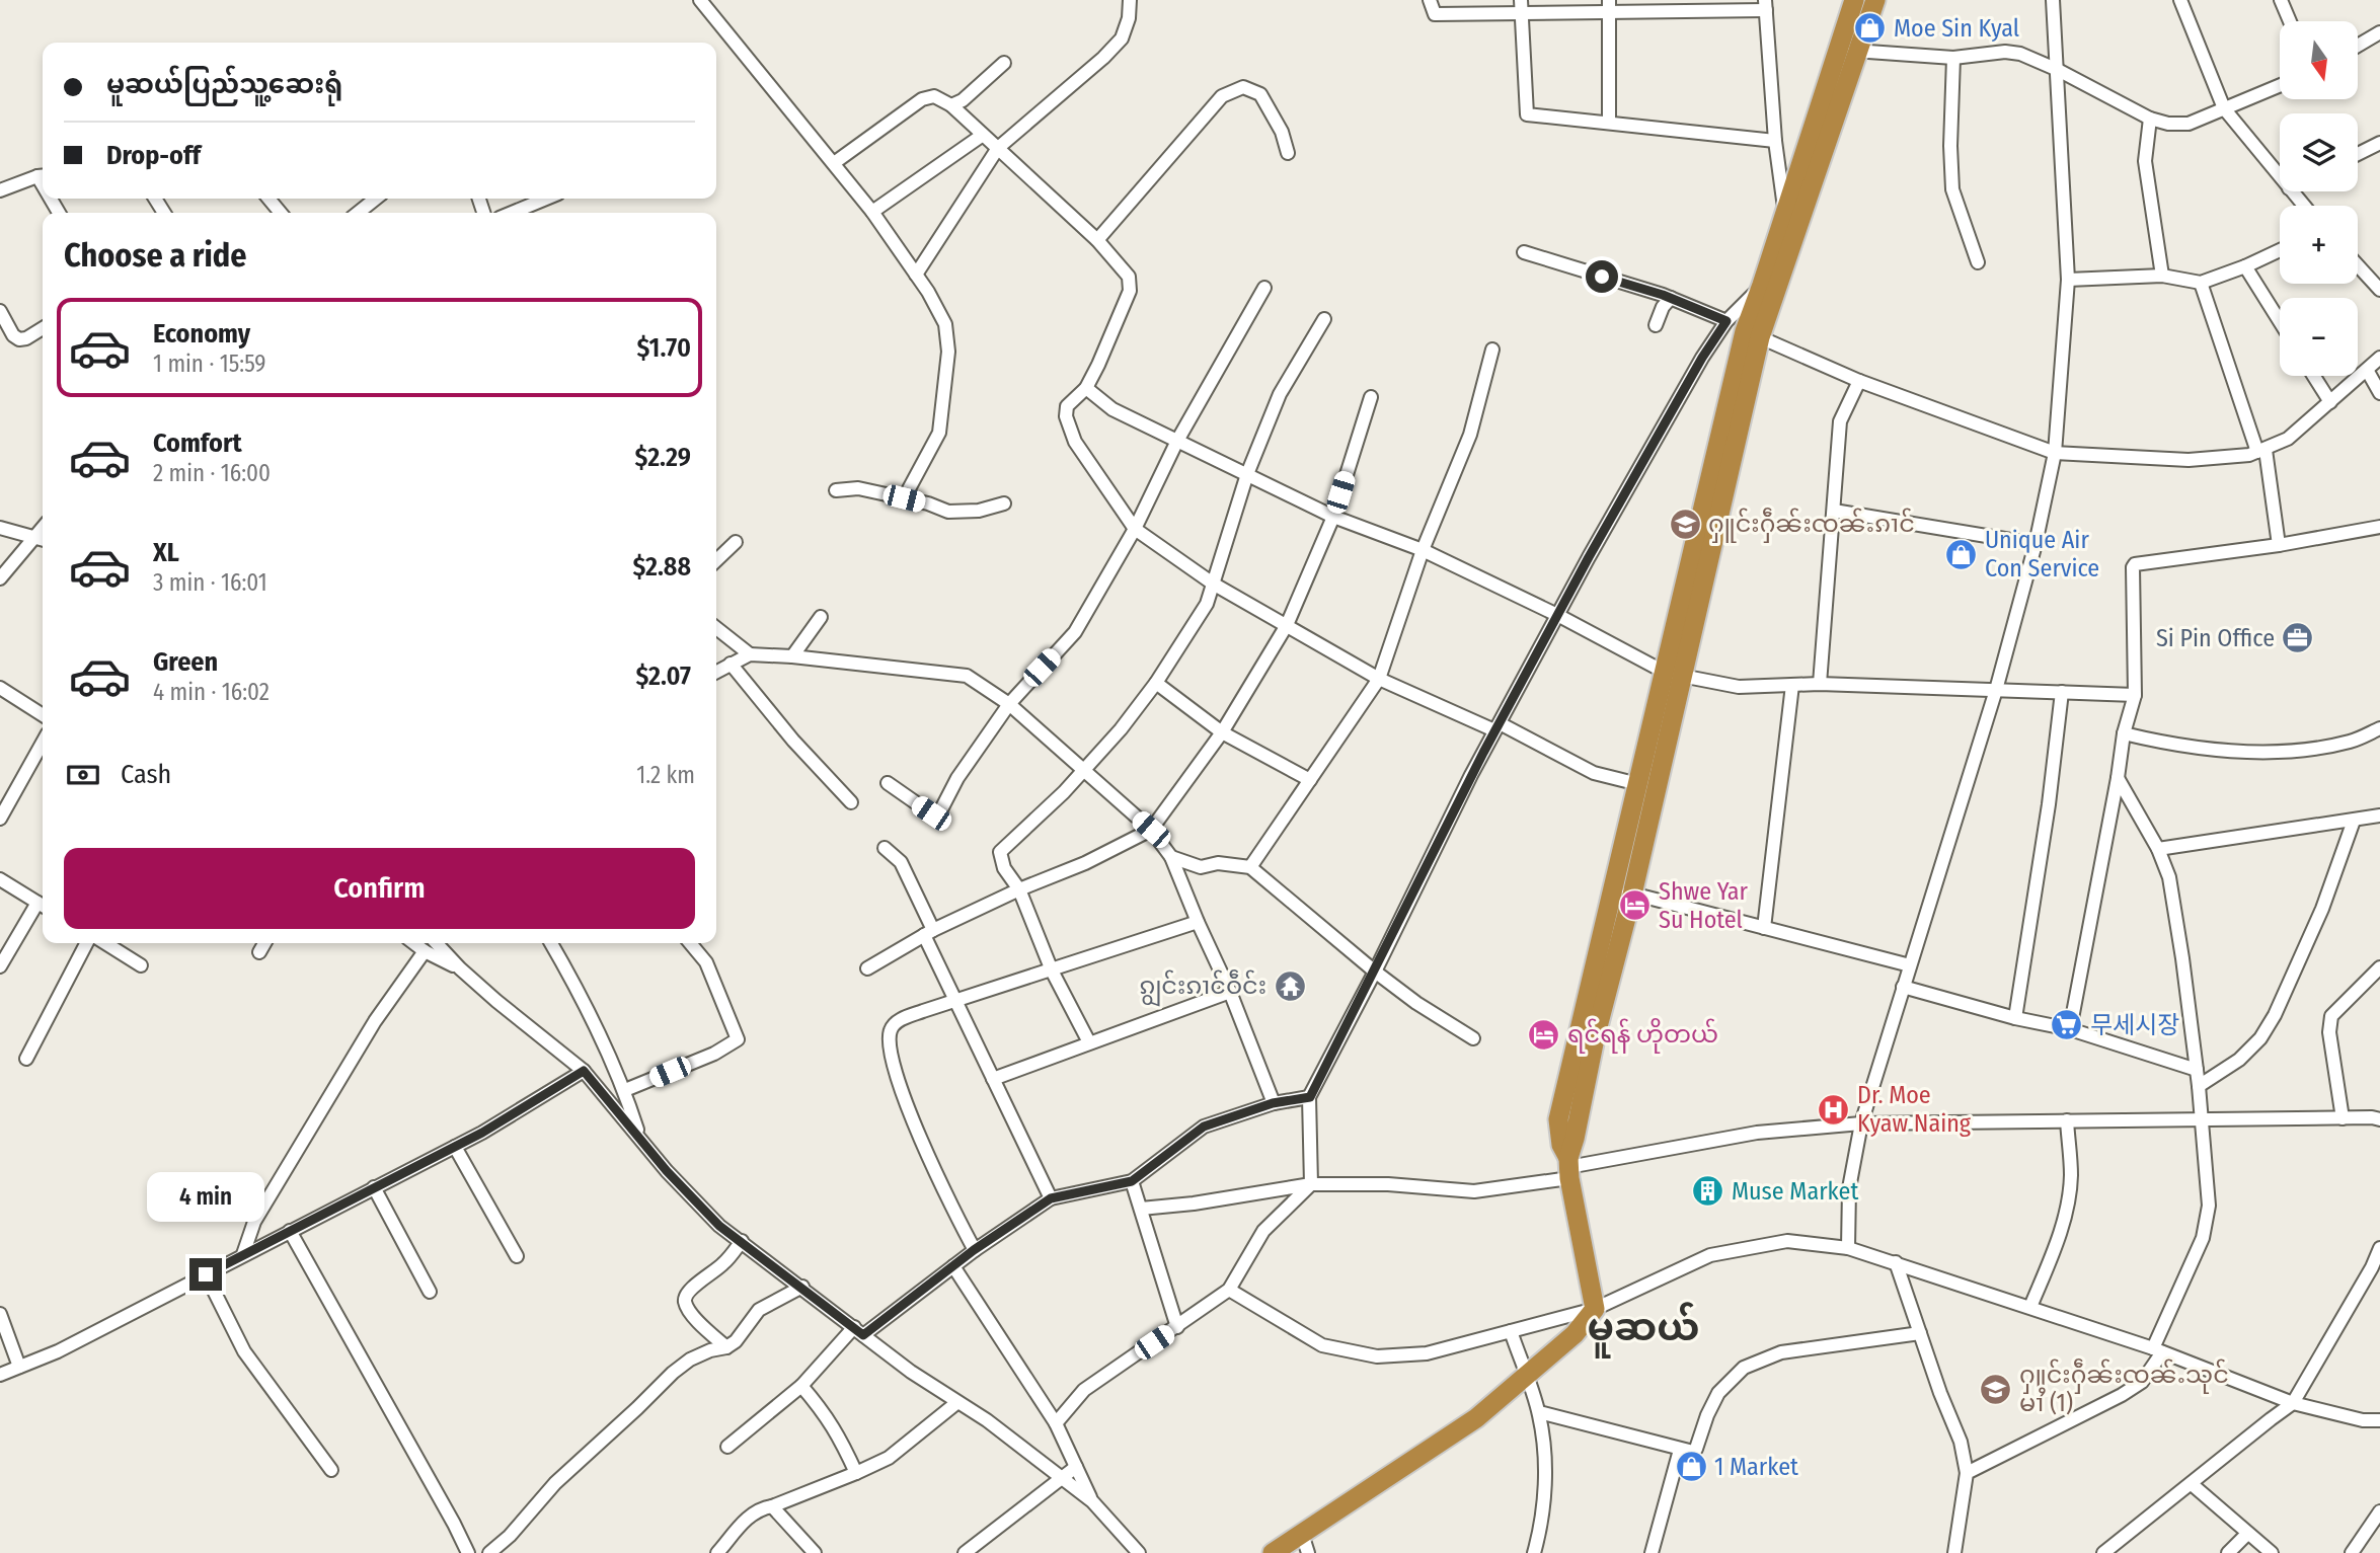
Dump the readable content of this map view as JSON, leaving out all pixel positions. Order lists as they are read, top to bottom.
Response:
{
  "districts": ["မူဆယ်"],
  "places": {
    "shop": ["Moe Sin Kyal", "Unique Air Con Service", "1 Market"],
    "school or university": ["ႁူင်းႁဵၼ်းၸၼ်ႉၵၢင်", "ႁူင်းႁဵၼ်းၸၼ်ႉသုင် မၢႆ (1)"],
    "office": ["Si Pin Office"],
    "hotel": ["Shwe Yar Su Hotel", "ရင်ရန် ဟိုတယ်"],
    "temple": ["ၵျွင်းၵၢင်ဝဵင်း"],
    "supermarket": ["무세시장"],
    "hospital": ["Dr. Moe Kyaw Naing"],
    "building": ["Muse Market"]
  },
  "north": "bottom",
  "page": {
    "map_buttons": ["+", "−"],
    "banner": ["မူဆယ်ပြည်သူ့ဆေးရုံ", "Drop-off"],
    "heading": "Choose a ride",
    "list": [
      {
        "name": "Economy",
        "note": "1 min · 15:59",
        "value": "$1.70"
      },
      {
        "name": "Comfort",
        "note": "2 min · 16:00",
        "value": "$2.29"
      },
      {
        "name": "XL",
        "note": "3 min · 16:01",
        "value": "$2.88"
      },
      {
        "name": "Green",
        "note": "4 min · 16:02",
        "value": "$2.07"
      }
    ],
    "pay": ["Cash", "1.2 km"],
    "buttons": "Confirm",
    "bubble": "4 min"
  }
}
